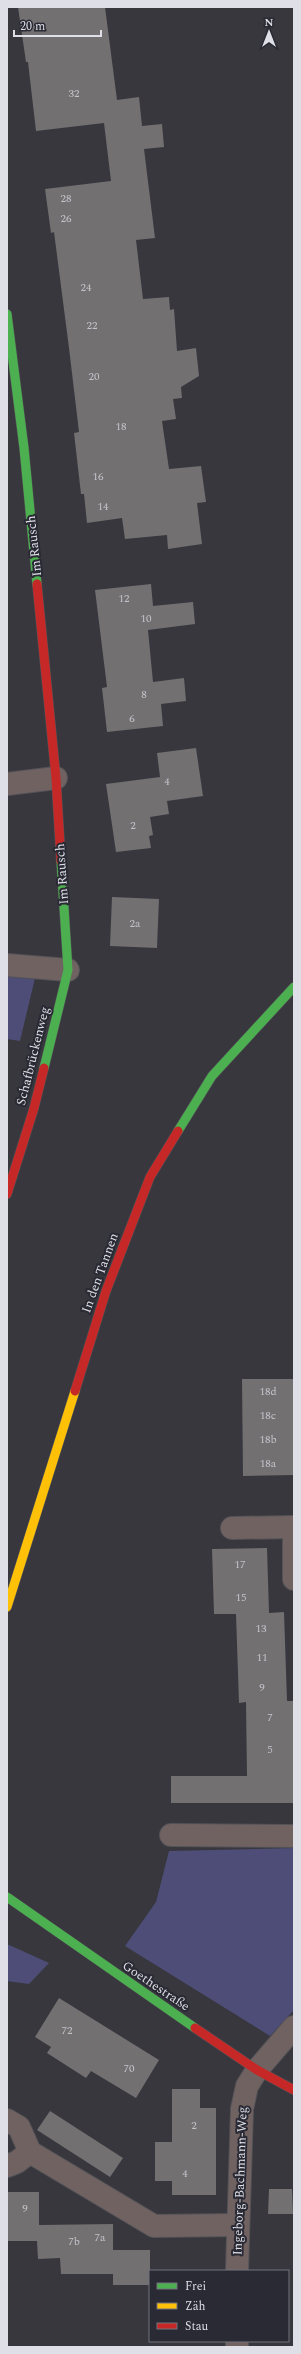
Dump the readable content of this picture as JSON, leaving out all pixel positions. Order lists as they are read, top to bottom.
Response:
{
  "streets": {
    "street": [
      "Im Rausch",
      "Schafbrückenweg",
      "In den Tannen",
      "Goethestraße",
      "Ingeborg-Bachmann-Weg"
    ]
  },
  "crossings": [
    ["Im Rausch", "Schafbrückenweg"],
    ["Goethestraße", "Ingeborg-Bachmann-Weg"]
  ],
  "house_numbers": [
    "32",
    "28",
    "26",
    "24",
    "22",
    "20",
    "18",
    "16",
    "14",
    "12",
    "10",
    "8",
    "6",
    "4",
    "2",
    "2a",
    "18d",
    "18c",
    "18b",
    "18a",
    "17",
    "15",
    "13",
    "11",
    "9",
    "7",
    "5",
    "72",
    "70",
    "2",
    "4",
    "9",
    "7a",
    "7b"
  ],
  "legend": ["Frei", "Zäh", "Stau"],
  "scale_bar": "20 m",
  "north": "top"
}
